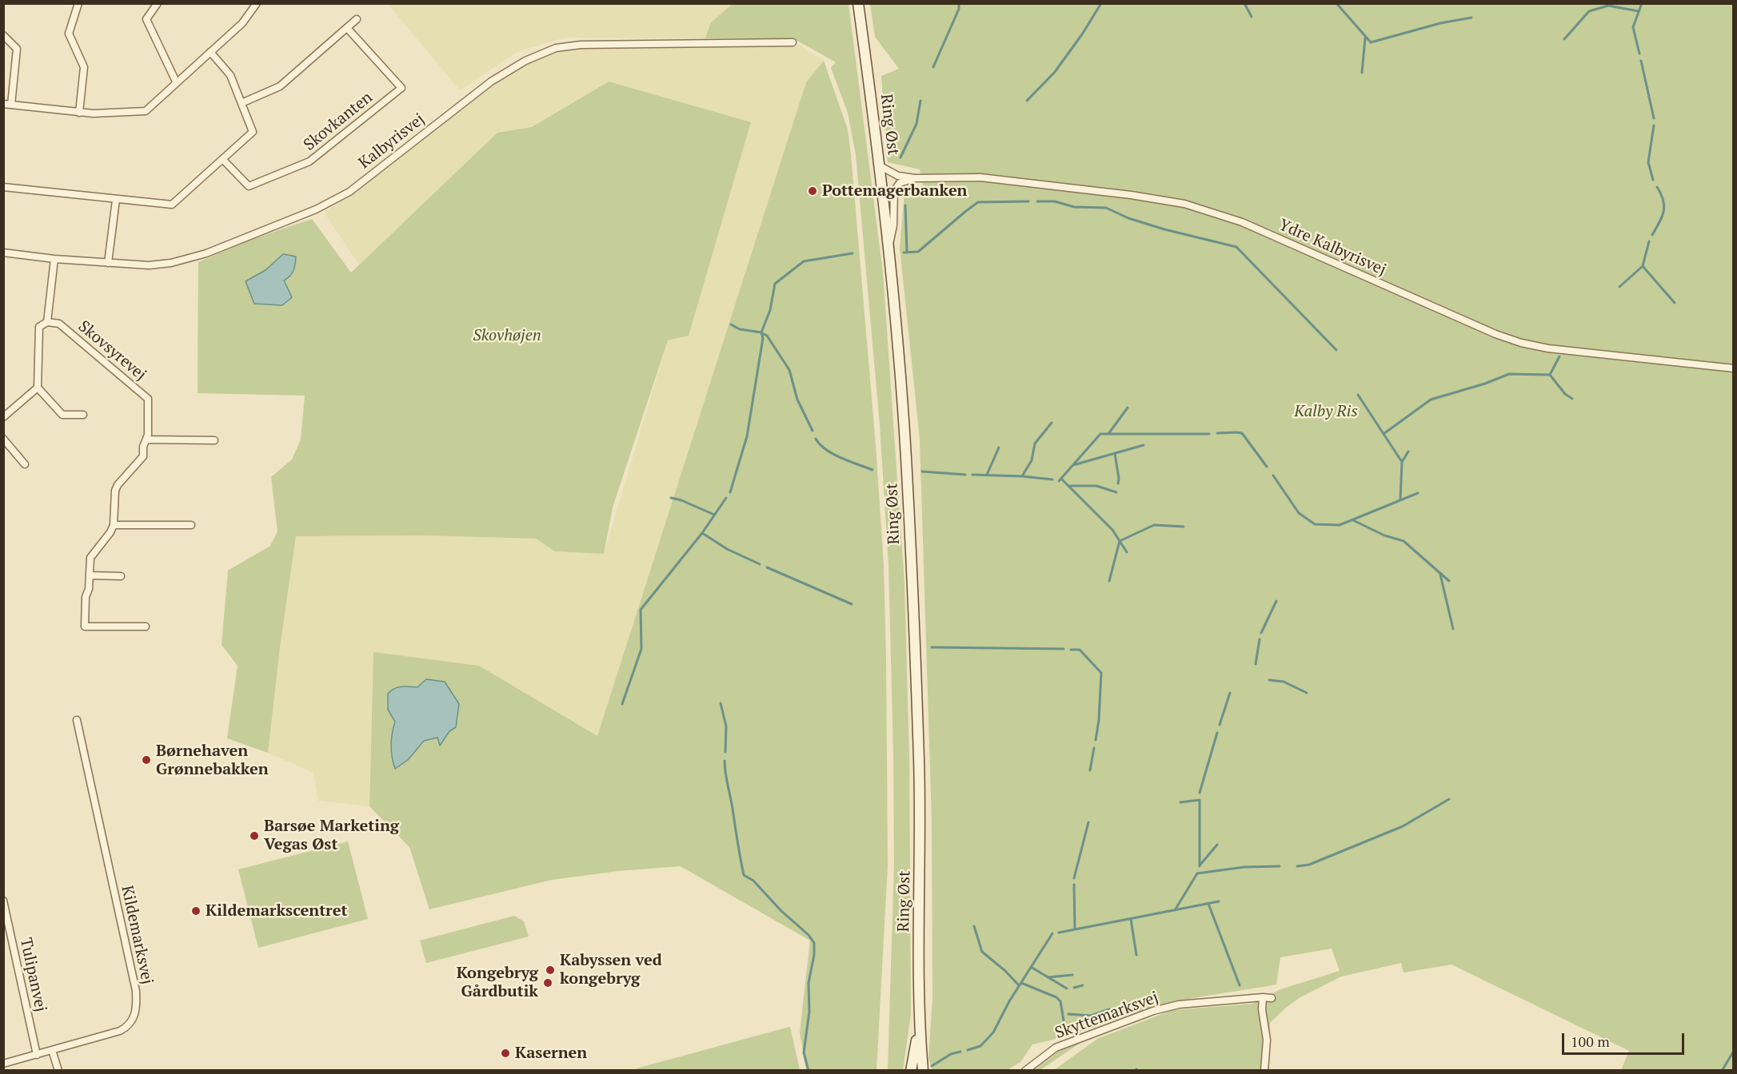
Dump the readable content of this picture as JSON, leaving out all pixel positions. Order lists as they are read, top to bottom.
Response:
{
  "streets": {
    "main road": ["Ring Øst"],
    "street": [
      "Skovkanten",
      "Kalbyrisvej",
      "Ydre Kalbyrisvej",
      "Skovsyrevej",
      "Kildemarksvej",
      "Tulipanvej",
      "Skyttemarksvej"
    ]
  },
  "crossings": [
    ["Ring Øst", "Ydre Kalbyrisvej"],
    ["Kildemarksvej", "Tulipanvej"]
  ],
  "parks": ["Skovhøjen", "Kalby Ris"],
  "places": [
    "Pottemagerbanken",
    "Børnehaven Grønnebakken",
    "Barsøe Marketing Vegas Øst",
    "Kildemarkscentret",
    "Kabyssen ved kongebryg",
    "Kongebryg Gårdbutik",
    "Kasernen"
  ],
  "scale_bar": "100 m"
}
